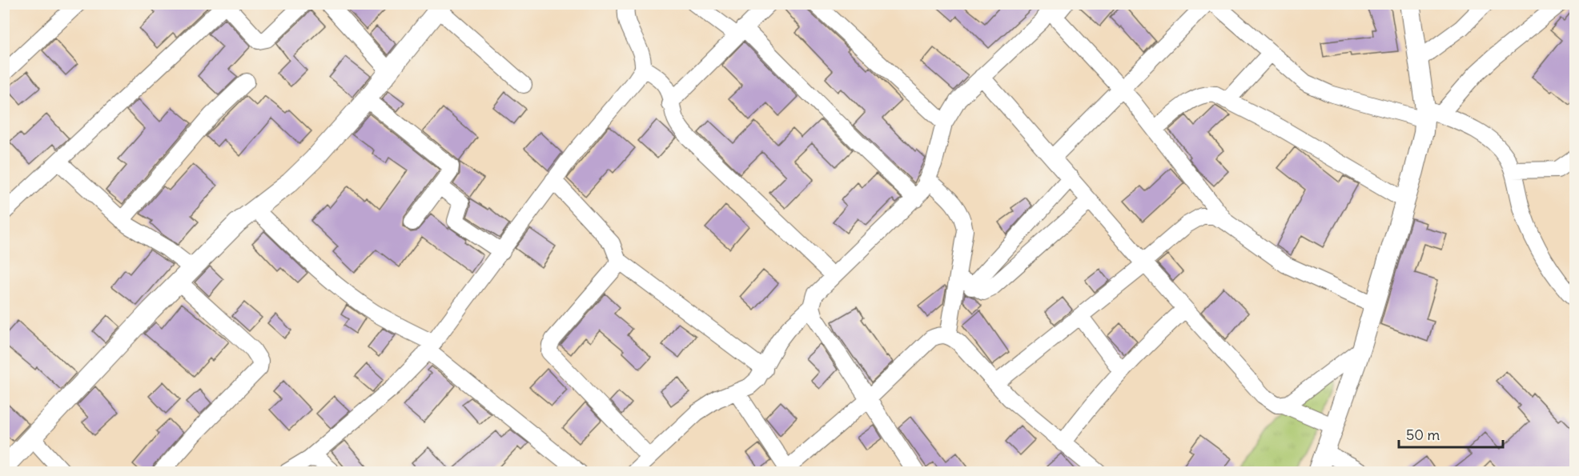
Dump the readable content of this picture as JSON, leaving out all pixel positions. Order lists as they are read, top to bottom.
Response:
{
  "scale_bar": "50 m"
}
